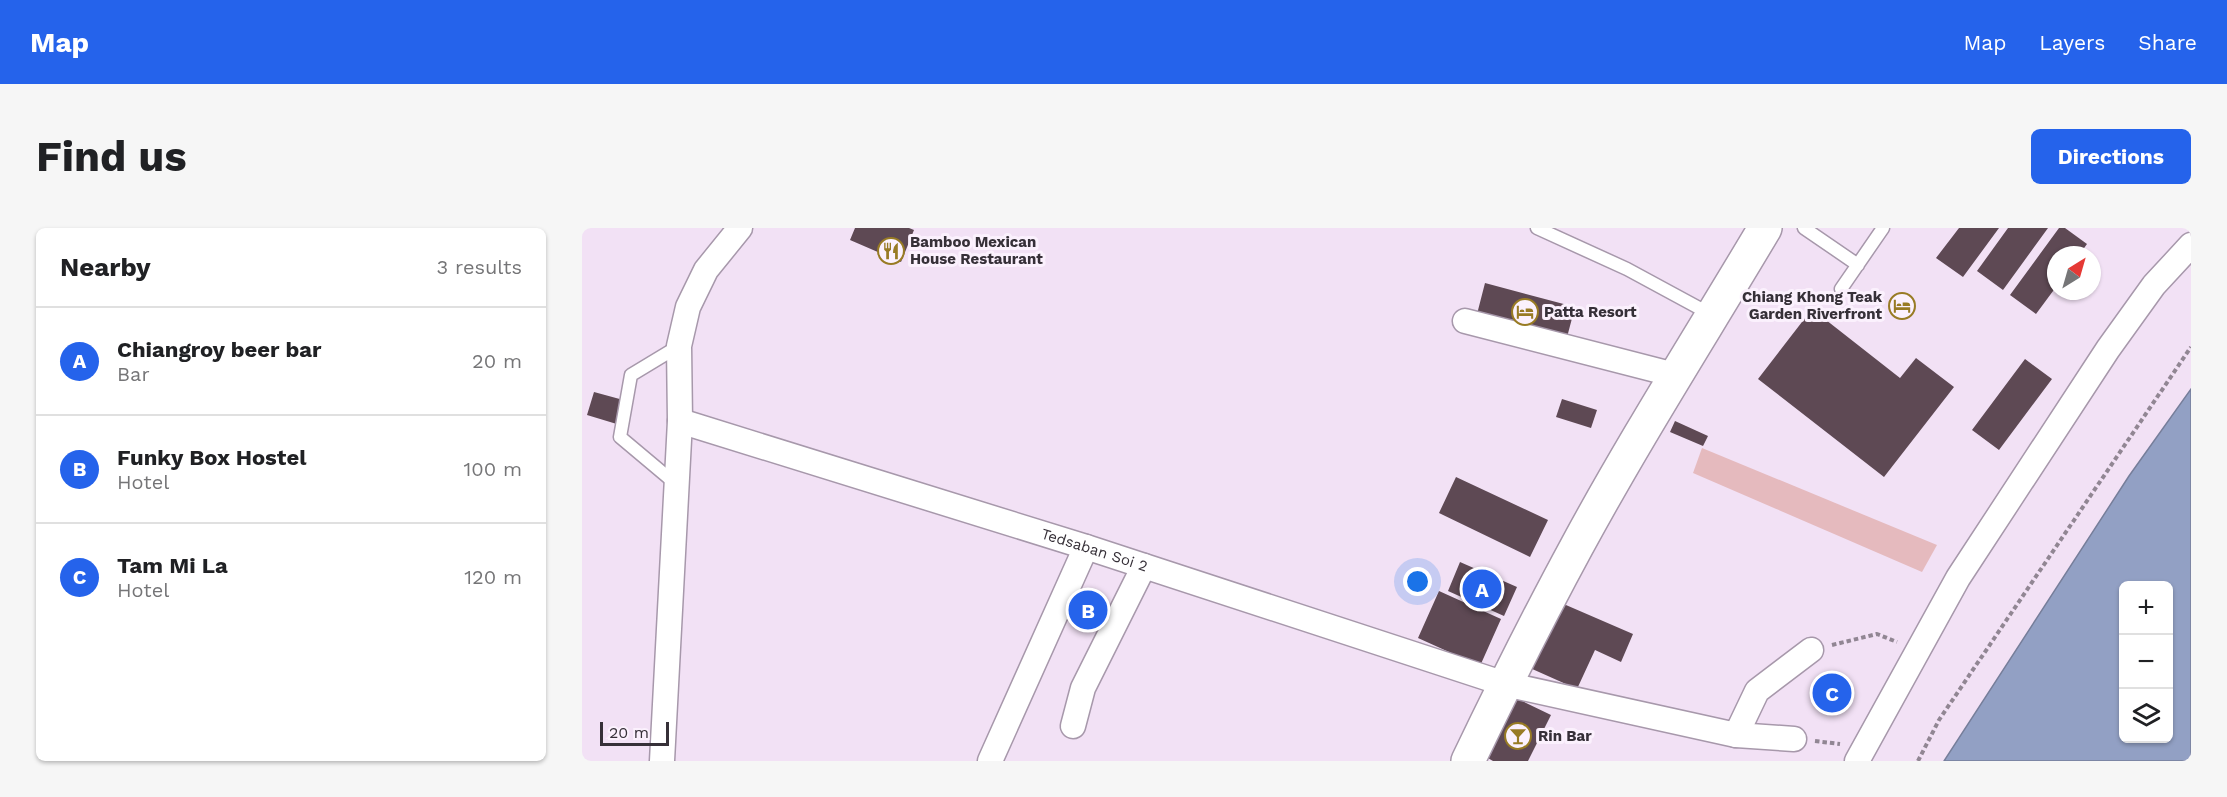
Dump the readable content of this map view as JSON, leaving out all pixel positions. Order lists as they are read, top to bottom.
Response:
{
  "streets": {
    "street": ["Tedsaban Soi 2"]
  },
  "places": {
    "restaurant": ["Bamboo Mexican House Restaurant"],
    "hotel": ["Chiang Khong Teak Garden Riverfront", "Patta Resort"],
    "bar": ["Rin Bar"]
  },
  "scale_bar": "20 m",
  "north": "top right",
  "page": {
    "header": "Map",
    "nav": ["Map", "Layers", "Share"],
    "buttons": "Directions",
    "title": "Find us",
    "heading": ["Nearby", "3 results"],
    "list": [
      {
        "mark": "A",
        "name": "Chiangroy beer bar",
        "note": "Bar",
        "value": "20 m"
      },
      {
        "mark": "B",
        "name": "Funky Box Hostel",
        "note": "Hotel",
        "value": "100 m"
      },
      {
        "mark": "C",
        "name": "Tam Mi La",
        "note": "Hotel",
        "value": "120 m"
      }
    ],
    "pins": ["A", "B", "C"],
    "map_buttons": ["+", "−"],
    "scale": "20 m"
  }
}
